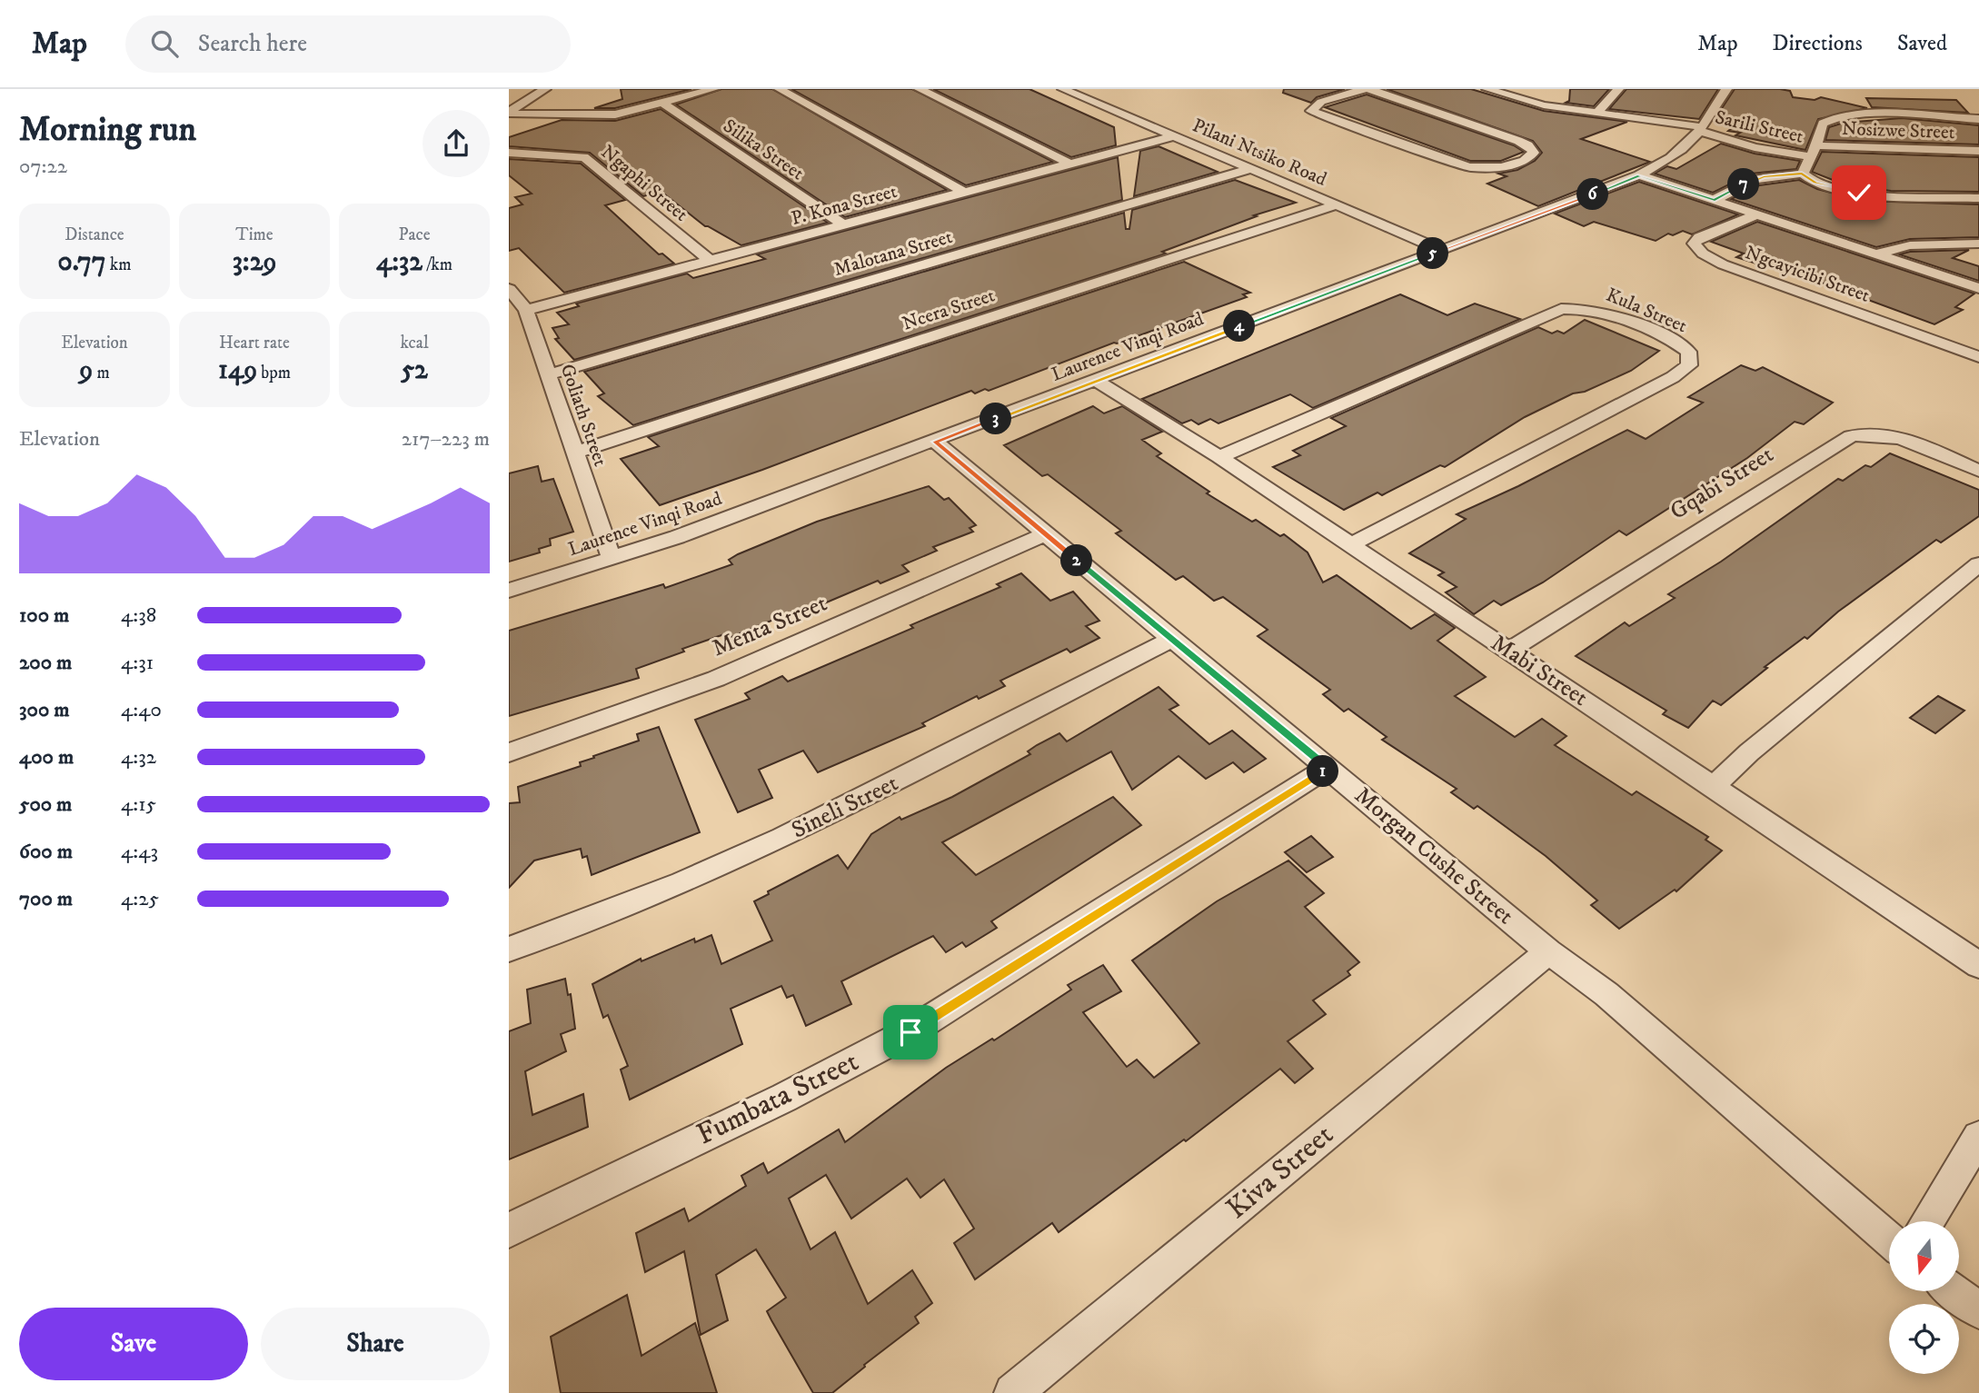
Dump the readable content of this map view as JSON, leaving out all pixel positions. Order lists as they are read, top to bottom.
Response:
{
  "streets": {
    "street": [
      "Sarili Street",
      "Nosizwe Street",
      "Silika Street",
      "Pilani Ntsiko Road",
      "Ngaphi Street",
      "P. Kona Street",
      "Malotana Street",
      "Ngcayicibi Street",
      "Ncera Street",
      "Kula Street",
      "Laurence Vinqi Road",
      "Goliath Street",
      "Gqabi Street",
      "Menta Street",
      "Mabi Street",
      "Sineli Street",
      "Morgan Cushe Street",
      "Fumbata Street",
      "Kiva Street"
    ]
  },
  "crossings": [
    ["Sarili Street", "Nosizwe Street"],
    ["Sarili Street", "Laurence Vinqi Road"],
    ["Silika Street", "P. Kona Street"],
    ["Pilani Ntsiko Road", "P. Kona Street"],
    ["Pilani Ntsiko Road", "Malotana Street"],
    ["Pilani Ntsiko Road", "Ncera Street"],
    ["Pilani Ntsiko Road", "Laurence Vinqi Road"],
    ["Ngaphi Street", "P. Kona Street"],
    ["P. Kona Street", "Goliath Street"],
    ["Malotana Street", "Goliath Street"],
    ["Ncera Street", "Goliath Street"],
    ["Kula Street", "Mabi Street"],
    ["Laurence Vinqi Road", "Goliath Street"],
    ["Laurence Vinqi Road", "Mabi Street"],
    ["Laurence Vinqi Road", "Morgan Cushe Street"],
    ["Gqabi Street", "Mabi Street"],
    ["Menta Street", "Morgan Cushe Street"],
    ["Sineli Street", "Morgan Cushe Street"],
    ["Morgan Cushe Street", "Fumbata Street"],
    ["Morgan Cushe Street", "Kiva Street"]
  ],
  "north": "bottom",
  "page": {
    "header": "Map",
    "search": "Search here",
    "nav": ["Map", "Directions", "Saved"],
    "heading": ["Morning run", "07:22"],
    "pins": [
      "7",
      "6",
      "5",
      "4",
      "3",
      "2",
      "1"
    ],
    "stats": [
      ["Distance", "0.77 km"],
      ["Time", "3:29"],
      ["Pace", "4:32 /km"],
      ["Elevation", "9 m"],
      ["Heart rate", "149 bpm"],
      ["kcal", "52"]
    ],
    "chart": ["Elevation", "217–223 m"],
    "list": [
      {
        "name": "100 m",
        "note": "4:38"
      },
      {
        "name": "200 m",
        "note": "4:31"
      },
      {
        "name": "300 m",
        "note": "4:40"
      },
      {
        "name": "400 m",
        "note": "4:32"
      },
      {
        "name": "500 m",
        "note": "4:15"
      },
      {
        "name": "600 m",
        "note": "4:43"
      },
      {
        "name": "700 m",
        "note": "4:25"
      }
    ],
    "buttons": ["Save", "Share"]
  }
}
